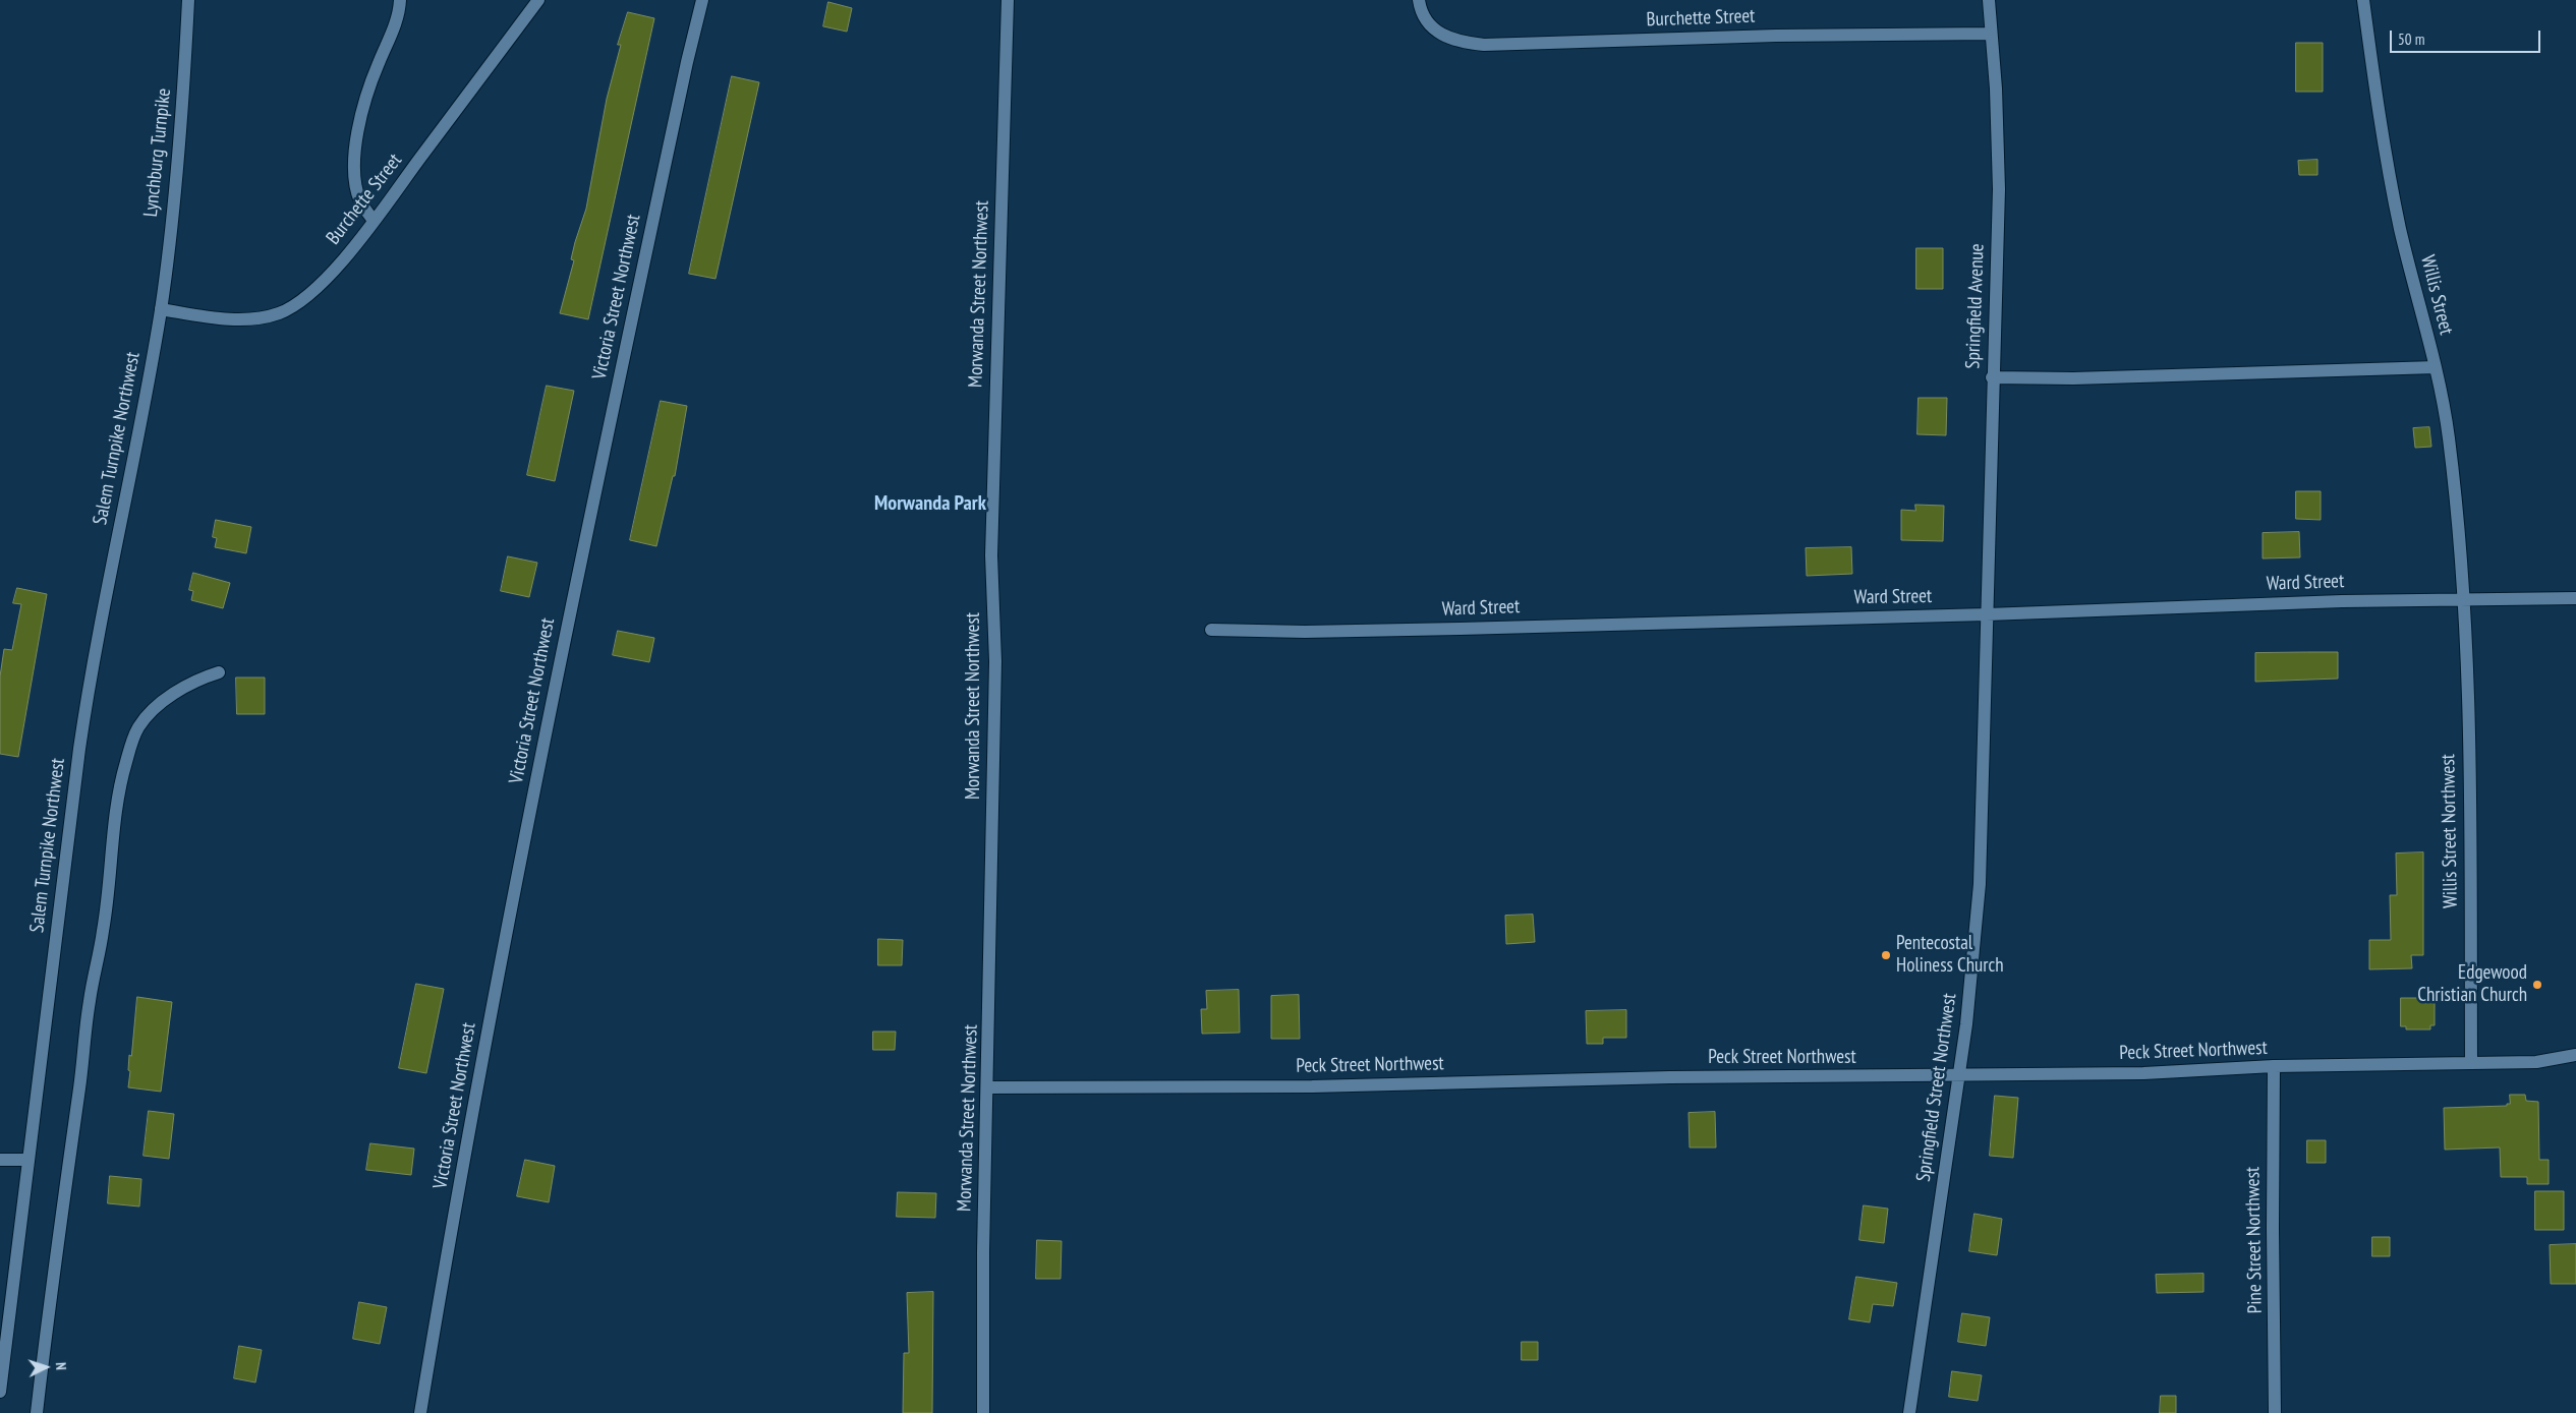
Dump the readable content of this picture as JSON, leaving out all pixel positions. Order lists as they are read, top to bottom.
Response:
{
  "streets": {
    "street": [
      "Burchette Street",
      "Lynchburg Turnpike",
      "Morwanda Street Northwest",
      "Willis Street",
      "Victoria Street Northwest",
      "Springfield Avenue",
      "Salem Turnpike Northwest",
      "Ward Street",
      "Willis Street Northwest",
      "Peck Street Northwest",
      "Springfield Street Northwest",
      "Pine Street Northwest"
    ]
  },
  "crossings": [
    ["Burchette Street", "Lynchburg Turnpike"],
    ["Burchette Street", "Springfield Avenue"],
    ["Burchette Street", "Salem Turnpike Northwest"],
    ["Lynchburg Turnpike", "Salem Turnpike Northwest"],
    ["Morwanda Street Northwest", "Peck Street Northwest"],
    ["Willis Street", "Ward Street"],
    ["Willis Street", "Willis Street Northwest"],
    ["Springfield Avenue", "Ward Street"],
    ["Springfield Avenue", "Springfield Street Northwest"],
    ["Ward Street", "Willis Street Northwest"],
    ["Ward Street", "Springfield Street Northwest"],
    ["Willis Street Northwest", "Peck Street Northwest"],
    ["Peck Street Northwest", "Springfield Street Northwest"],
    ["Peck Street Northwest", "Pine Street Northwest"]
  ],
  "districts": ["Morwanda Park"],
  "places": ["Pentecostal Holiness Church", "Edgewood Christian Church"],
  "scale_bar": "50 m",
  "north": "right"
}
